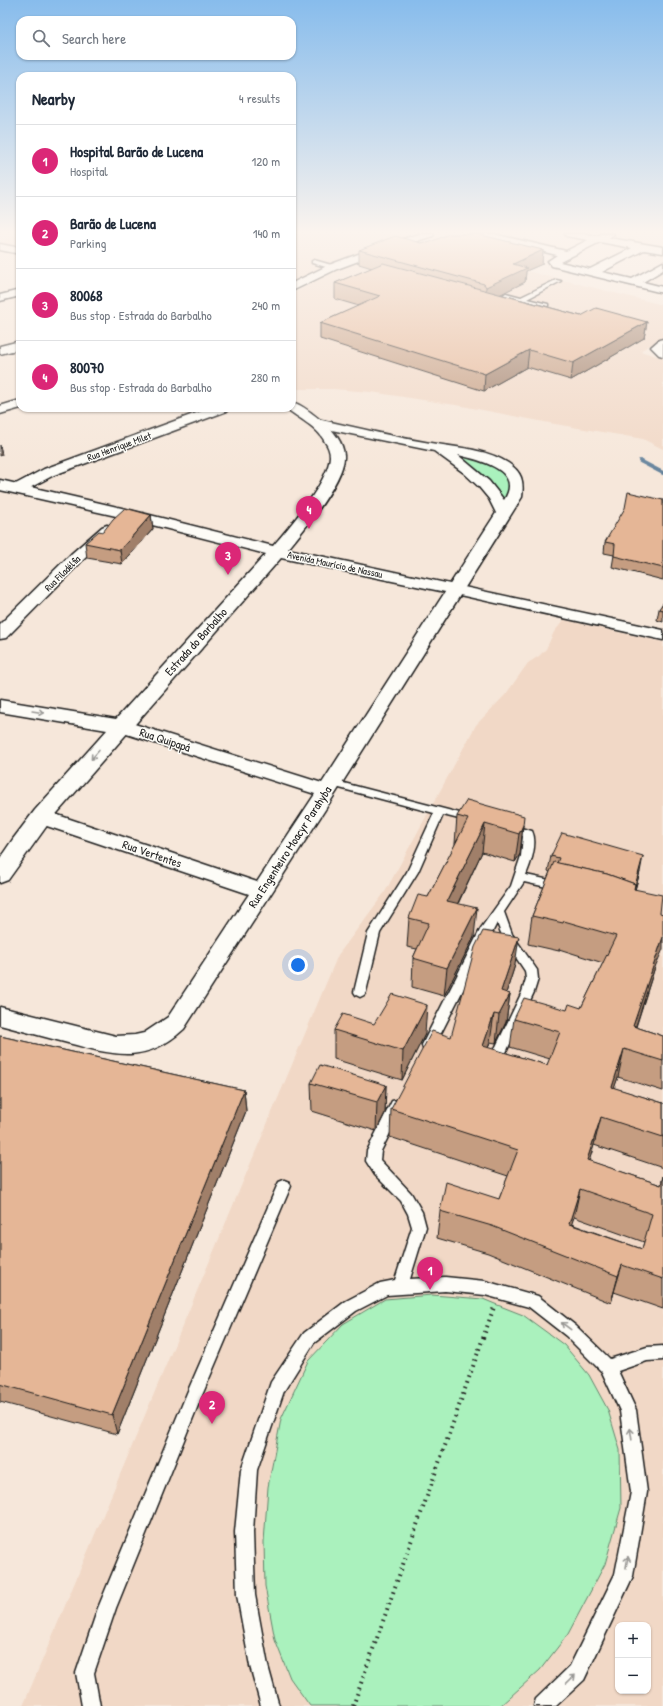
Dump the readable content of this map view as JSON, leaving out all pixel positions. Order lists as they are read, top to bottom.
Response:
{
  "streets": {
    "main road": ["Avenida Maurício de Nassau", "Estrada do Barbalho", "Rua Quipapá"],
    "street": [
      "Rua Henrique Milet",
      "Rua Filadélfia",
      "Rua Engenheiro Moacyr Parahyba",
      "Rua Vertentes"
    ]
  },
  "crossings": [
    ["Rua Henrique Milet", "Avenida Maurício de Nassau"],
    ["Avenida Maurício de Nassau", "Rua Filadélfia"],
    ["Avenida Maurício de Nassau", "Estrada do Barbalho"],
    ["Avenida Maurício de Nassau", "Rua Engenheiro Moacyr Parahyba"],
    ["Estrada do Barbalho", "Rua Quipapá"],
    ["Estrada do Barbalho", "Rua Engenheiro Moacyr Parahyba"],
    ["Estrada do Barbalho", "Rua Vertentes"],
    ["Rua Quipapá", "Rua Engenheiro Moacyr Parahyba"],
    ["Rua Engenheiro Moacyr Parahyba", "Rua Vertentes"]
  ],
  "one_way": ["Rua Quipapá"],
  "page": {
    "search": "Search here",
    "heading": ["Nearby", "4 results"],
    "list": [
      {
        "mark": "1",
        "name": "Hospital Barão de Lucena",
        "note": "Hospital",
        "value": "120 m"
      },
      {
        "mark": "2",
        "name": "Barão de Lucena",
        "note": "Parking",
        "value": "140 m"
      },
      {
        "mark": "3",
        "name": "80068",
        "note": "Bus stop · Estrada do Barbalho",
        "value": "240 m"
      },
      {
        "mark": "4",
        "name": "80070",
        "note": "Bus stop · Estrada do Barbalho",
        "value": "280 m"
      }
    ],
    "pins": [
      "4",
      "3",
      "1",
      "2"
    ],
    "map_buttons": ["+", "−"]
  }
}
